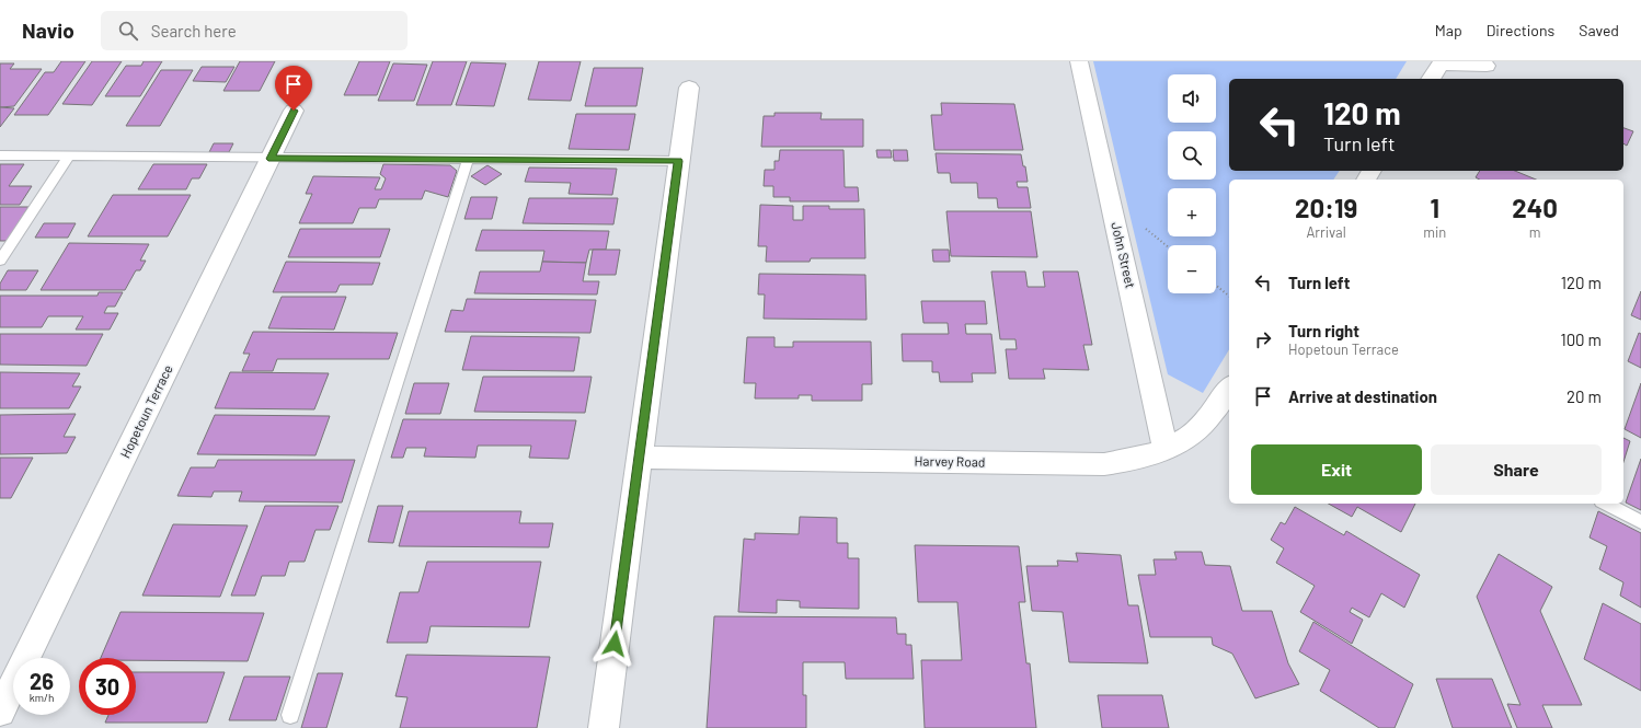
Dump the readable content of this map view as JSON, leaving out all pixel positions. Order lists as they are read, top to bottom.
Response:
{
  "streets": {
    "street": ["John Street", "Hopetoun Terrace", "Harvey Road"]
  },
  "crossings": [
    ["John Street", "Harvey Road"]
  ],
  "page": {
    "header": "Navio",
    "search": "Search here",
    "nav": ["Map", "Directions", "Saved"],
    "map_buttons": ["+", "−"],
    "turn": ["120 m", "Turn left"],
    "eta": [
      "20:19",
      "Arrival",
      "1",
      "min",
      "240",
      "m"
    ],
    "list": [
      {
        "name": "Turn left",
        "value": "120 m"
      },
      {
        "name": "Turn right",
        "note": "Hopetoun Terrace",
        "value": "100 m"
      },
      {
        "name": "Arrive at destination",
        "value": "20 m"
      }
    ],
    "buttons": ["Exit", "Share"],
    "speed": "26 km/h",
    "limit": "30"
  }
}
